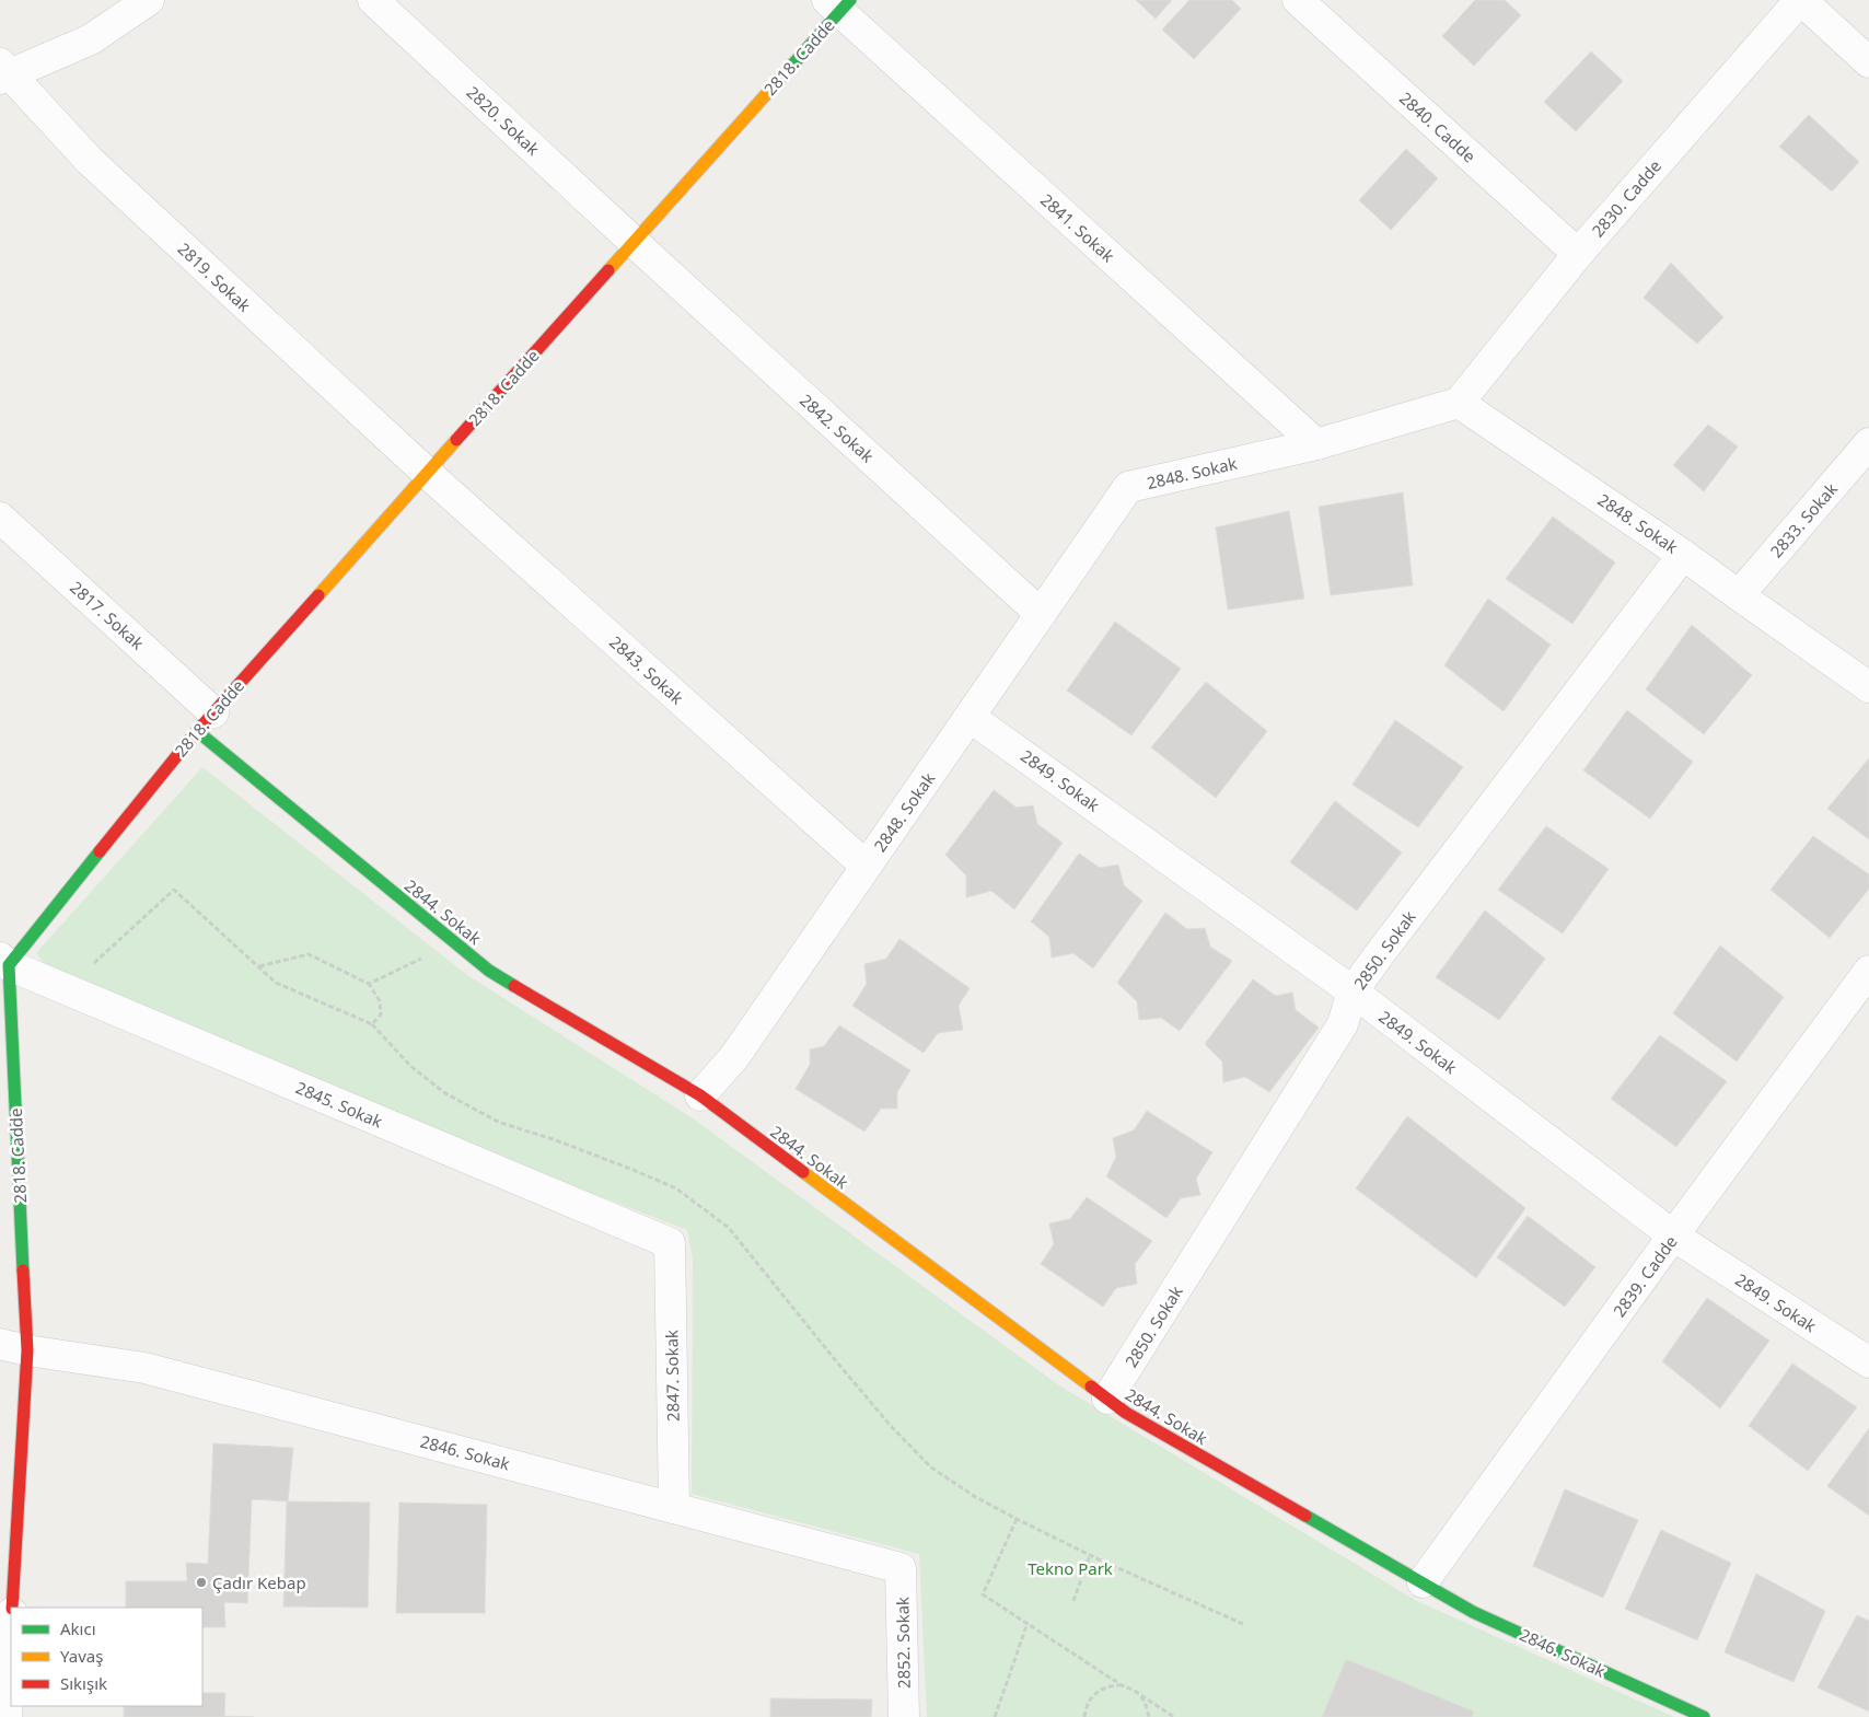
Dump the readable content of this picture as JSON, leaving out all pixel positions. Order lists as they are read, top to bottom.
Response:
{
  "streets": {
    "street": [
      "2818. Cadde",
      "2820. Sokak",
      "2840. Cadde",
      "2830. Cadde",
      "2841. Sokak",
      "2819. Sokak",
      "2842. Sokak",
      "2848. Sokak",
      "2833. Sokak",
      "2817. Sokak",
      "2843. Sokak",
      "2849. Sokak",
      "2844. Sokak",
      "2850. Sokak",
      "2845. Sokak",
      "2839. Cadde",
      "2847. Sokak",
      "2846. Sokak",
      "2852. Sokak"
    ]
  },
  "crossings": [
    ["2818. Cadde", "2820. Sokak"],
    ["2818. Cadde", "2841. Sokak"],
    ["2818. Cadde", "2819. Sokak"],
    ["2818. Cadde", "2842. Sokak"],
    ["2818. Cadde", "2817. Sokak"],
    ["2818. Cadde", "2843. Sokak"],
    ["2818. Cadde", "2844. Sokak"],
    ["2818. Cadde", "2845. Sokak"],
    ["2818. Cadde", "2846. Sokak"],
    ["2820. Sokak", "2842. Sokak"],
    ["2840. Cadde", "2830. Cadde"],
    ["2830. Cadde", "2848. Sokak"],
    ["2841. Sokak", "2848. Sokak"],
    ["2819. Sokak", "2843. Sokak"],
    ["2842. Sokak", "2848. Sokak"],
    ["2848. Sokak", "2833. Sokak"],
    ["2848. Sokak", "2843. Sokak"],
    ["2848. Sokak", "2849. Sokak"],
    ["2848. Sokak", "2844. Sokak"],
    ["2848. Sokak", "2850. Sokak"],
    ["2817. Sokak", "2844. Sokak"],
    ["2849. Sokak", "2850. Sokak"],
    ["2849. Sokak", "2839. Cadde"],
    ["2844. Sokak", "2850. Sokak"],
    ["2844. Sokak", "2839. Cadde"],
    ["2844. Sokak", "2846. Sokak"],
    ["2845. Sokak", "2847. Sokak"],
    ["2839. Cadde", "2846. Sokak"],
    ["2847. Sokak", "2846. Sokak"],
    ["2846. Sokak", "2852. Sokak"]
  ],
  "parks": ["Tekno Park"],
  "places": ["Çadır Kebap"],
  "legend": ["Akıcı", "Yavaş", "Sıkışık"]
}
